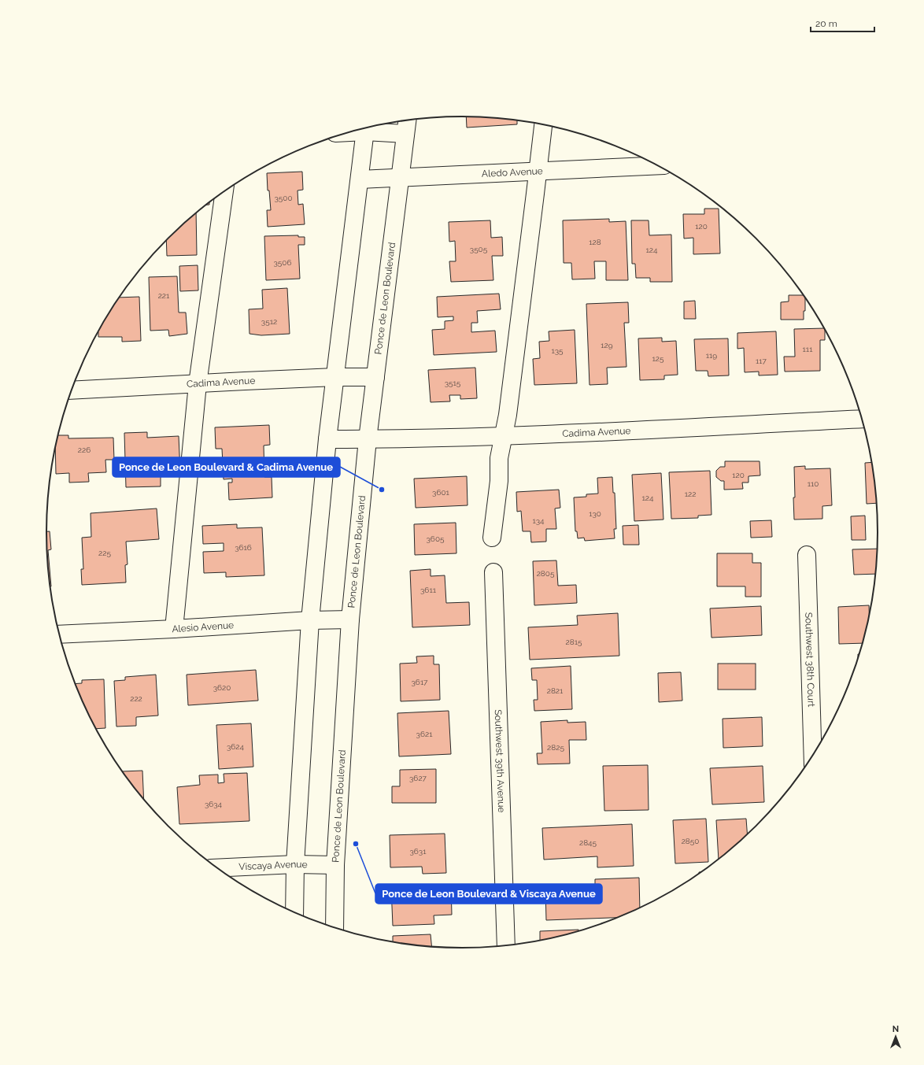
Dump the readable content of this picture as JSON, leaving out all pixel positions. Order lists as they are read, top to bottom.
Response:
{
  "streets": {
    "street": [
      "Aledo Avenue",
      "Ponce de Leon Boulevard",
      "Cadima Avenue",
      "Alesio Avenue",
      "Southwest 38th Court",
      "Southwest 39th Avenue",
      "Viscaya Avenue"
    ]
  },
  "crossings": [
    ["Aledo Avenue", "Ponce de Leon Boulevard"],
    ["Ponce de Leon Boulevard", "Cadima Avenue"],
    ["Ponce de Leon Boulevard", "Alesio Avenue"],
    ["Ponce de Leon Boulevard", "Viscaya Avenue"]
  ],
  "places": ["Ponce de Leon Boulevard & Cadima Avenue", "Ponce de Leon Boulevard & Viscaya Avenue"],
  "house_numbers": [
    "3500",
    "120",
    "128",
    "3505",
    "124",
    "3506",
    "221",
    "3512",
    "129",
    "111",
    "135",
    "119",
    "125",
    "117",
    "3515",
    "226",
    "120",
    "110",
    "3601",
    "122",
    "124",
    "130",
    "134",
    "3605",
    "3616",
    "225",
    "2805",
    "3611",
    "2815",
    "3617",
    "3620",
    "2821",
    "222",
    "3621",
    "3624",
    "2825",
    "3627",
    "3634",
    "2850",
    "2845",
    "3631"
  ],
  "scale_bar": "20 m",
  "north": "top"
}
